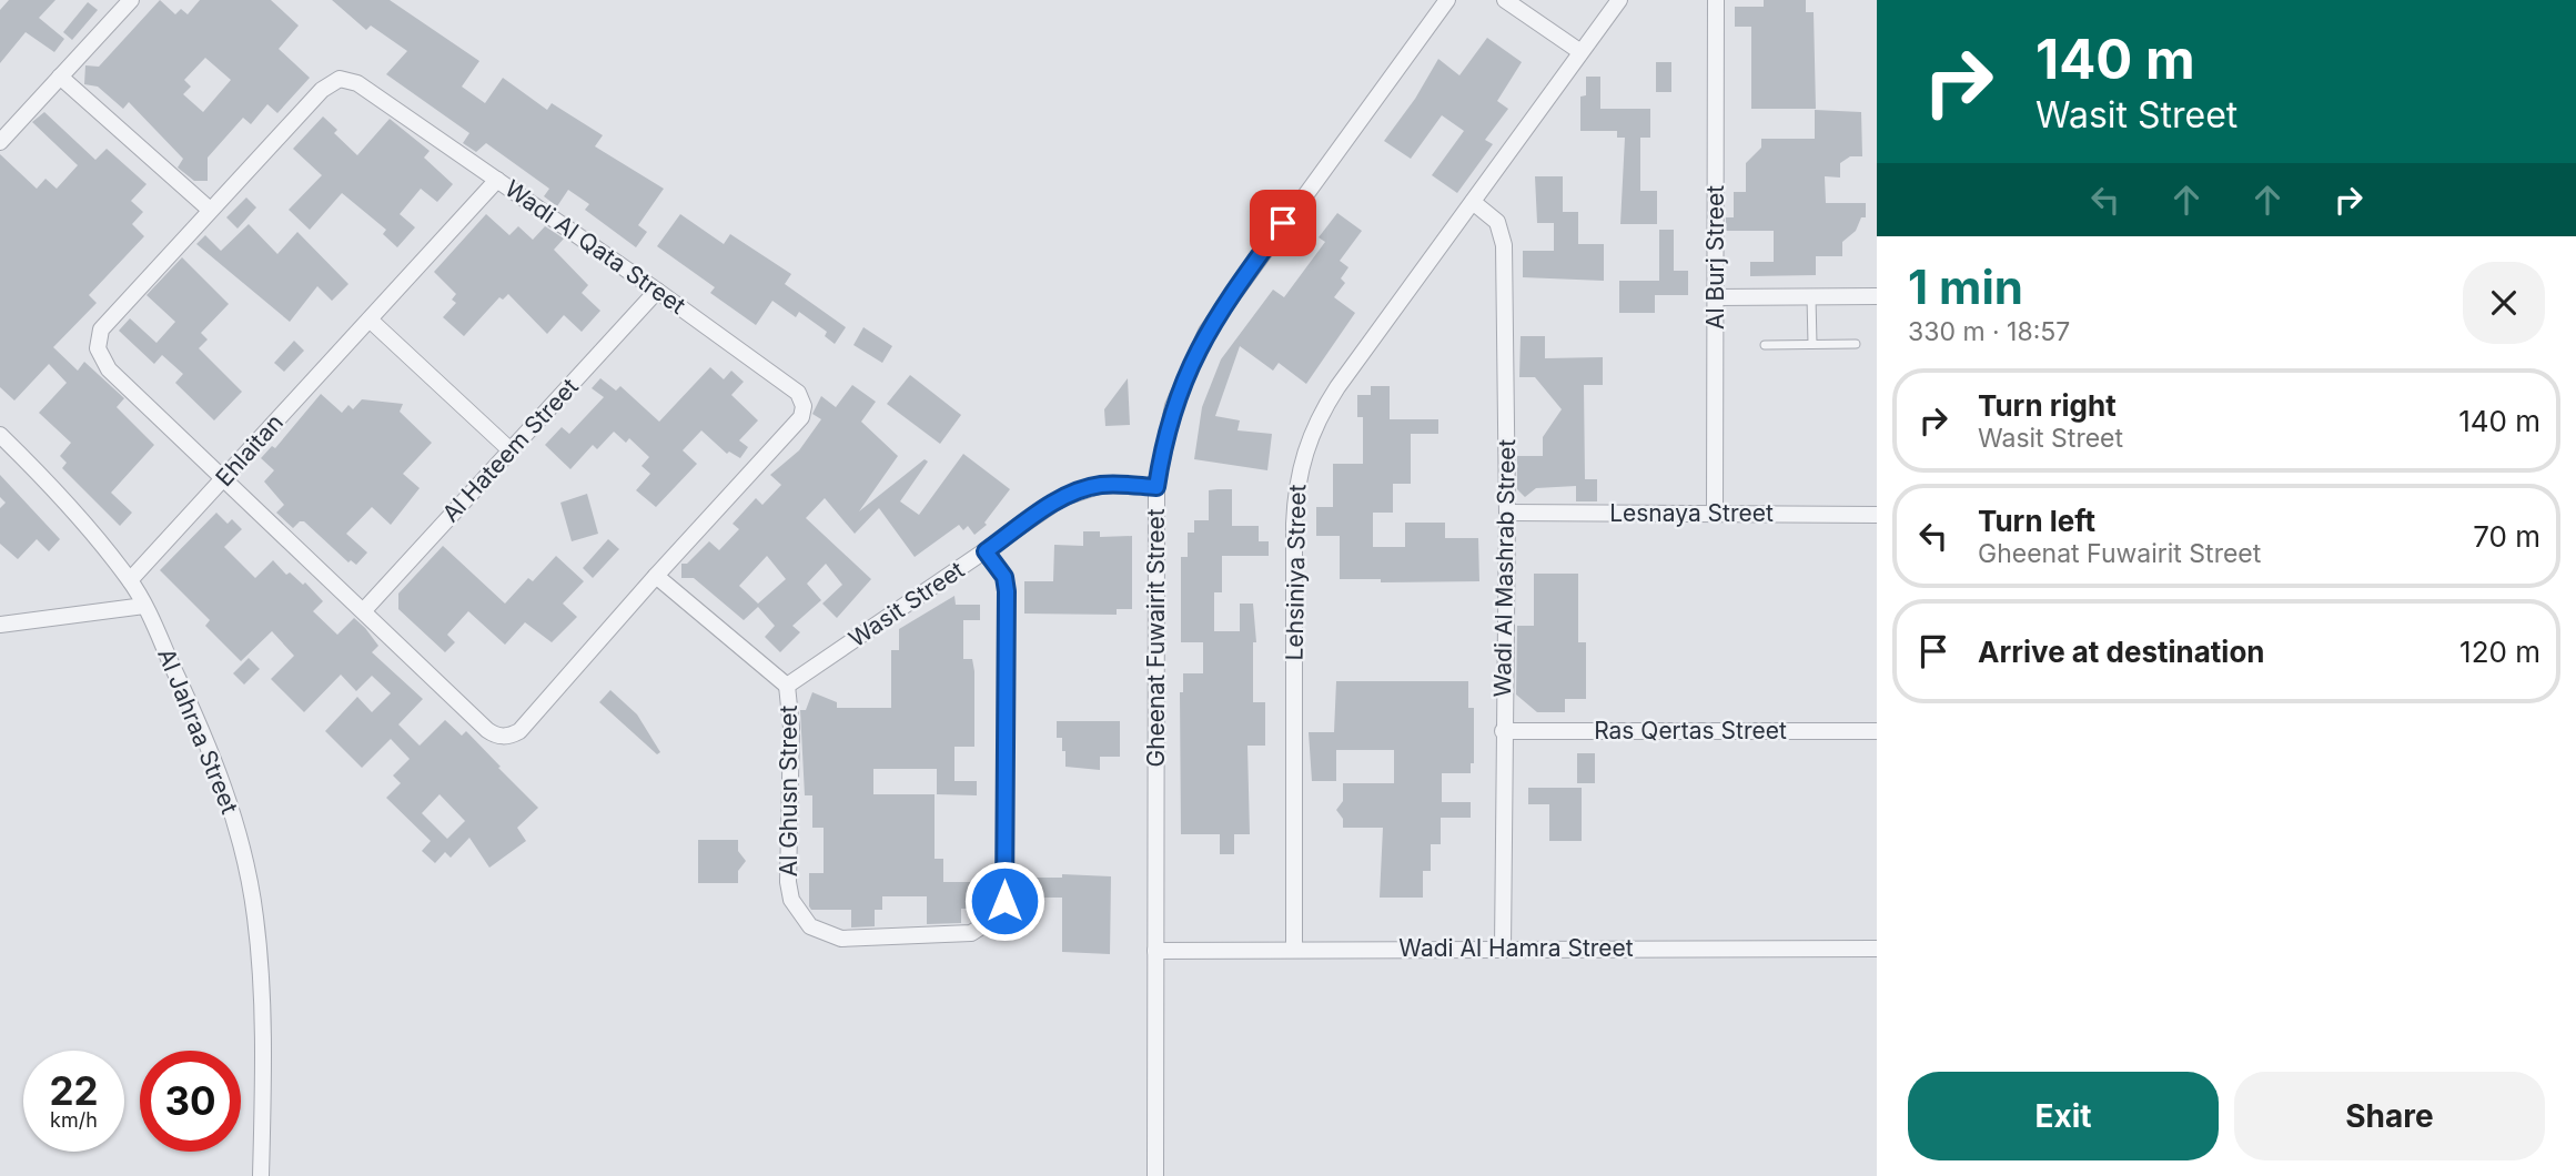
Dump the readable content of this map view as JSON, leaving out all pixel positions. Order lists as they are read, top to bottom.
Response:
{
  "streets": {
    "street": [
      "Wadi Al Qata Street",
      "Al Burj Street",
      "Ehlaitan",
      "Al Hateem Street",
      "Lesnaya Street",
      "Wadi Al Mashrab Street",
      "Lehsiniya Street",
      "Wasit Street",
      "Gheenat Fuwairit Street",
      "Al Jahraa Street",
      "Ras Qertas Street",
      "Al Ghusn Street",
      "Wadi Al Hamra Street"
    ]
  },
  "crossings": [
    ["Wadi Al Qata Street", "Ehlaitan"],
    ["Wadi Al Qata Street", "Al Hateem Street"],
    ["Al Burj Street", "Lesnaya Street"],
    ["Ehlaitan", "Al Jahraa Street"],
    ["Lesnaya Street", "Wadi Al Mashrab Street"],
    ["Wadi Al Mashrab Street", "Lehsiniya Street"],
    ["Wadi Al Mashrab Street", "Ras Qertas Street"],
    ["Wadi Al Mashrab Street", "Wadi Al Hamra Street"],
    ["Lehsiniya Street", "Wadi Al Hamra Street"],
    ["Wasit Street", "Gheenat Fuwairit Street"],
    ["Wasit Street", "Al Ghusn Street"],
    ["Gheenat Fuwairit Street", "Wadi Al Hamra Street"]
  ],
  "page": {
    "turn": ["140 m", "Wasit Street"],
    "heading": ["1 min", "330 m · 18:57"],
    "list": [
      {
        "name": "Turn right",
        "note": "Wasit Street",
        "value": "140 m"
      },
      {
        "name": "Turn left",
        "note": "Gheenat Fuwairit Street",
        "value": "70 m"
      },
      {
        "name": "Arrive at destination",
        "value": "120 m"
      }
    ],
    "speed": "22 km/h",
    "limit": "30",
    "buttons": ["Exit", "Share"]
  }
}
